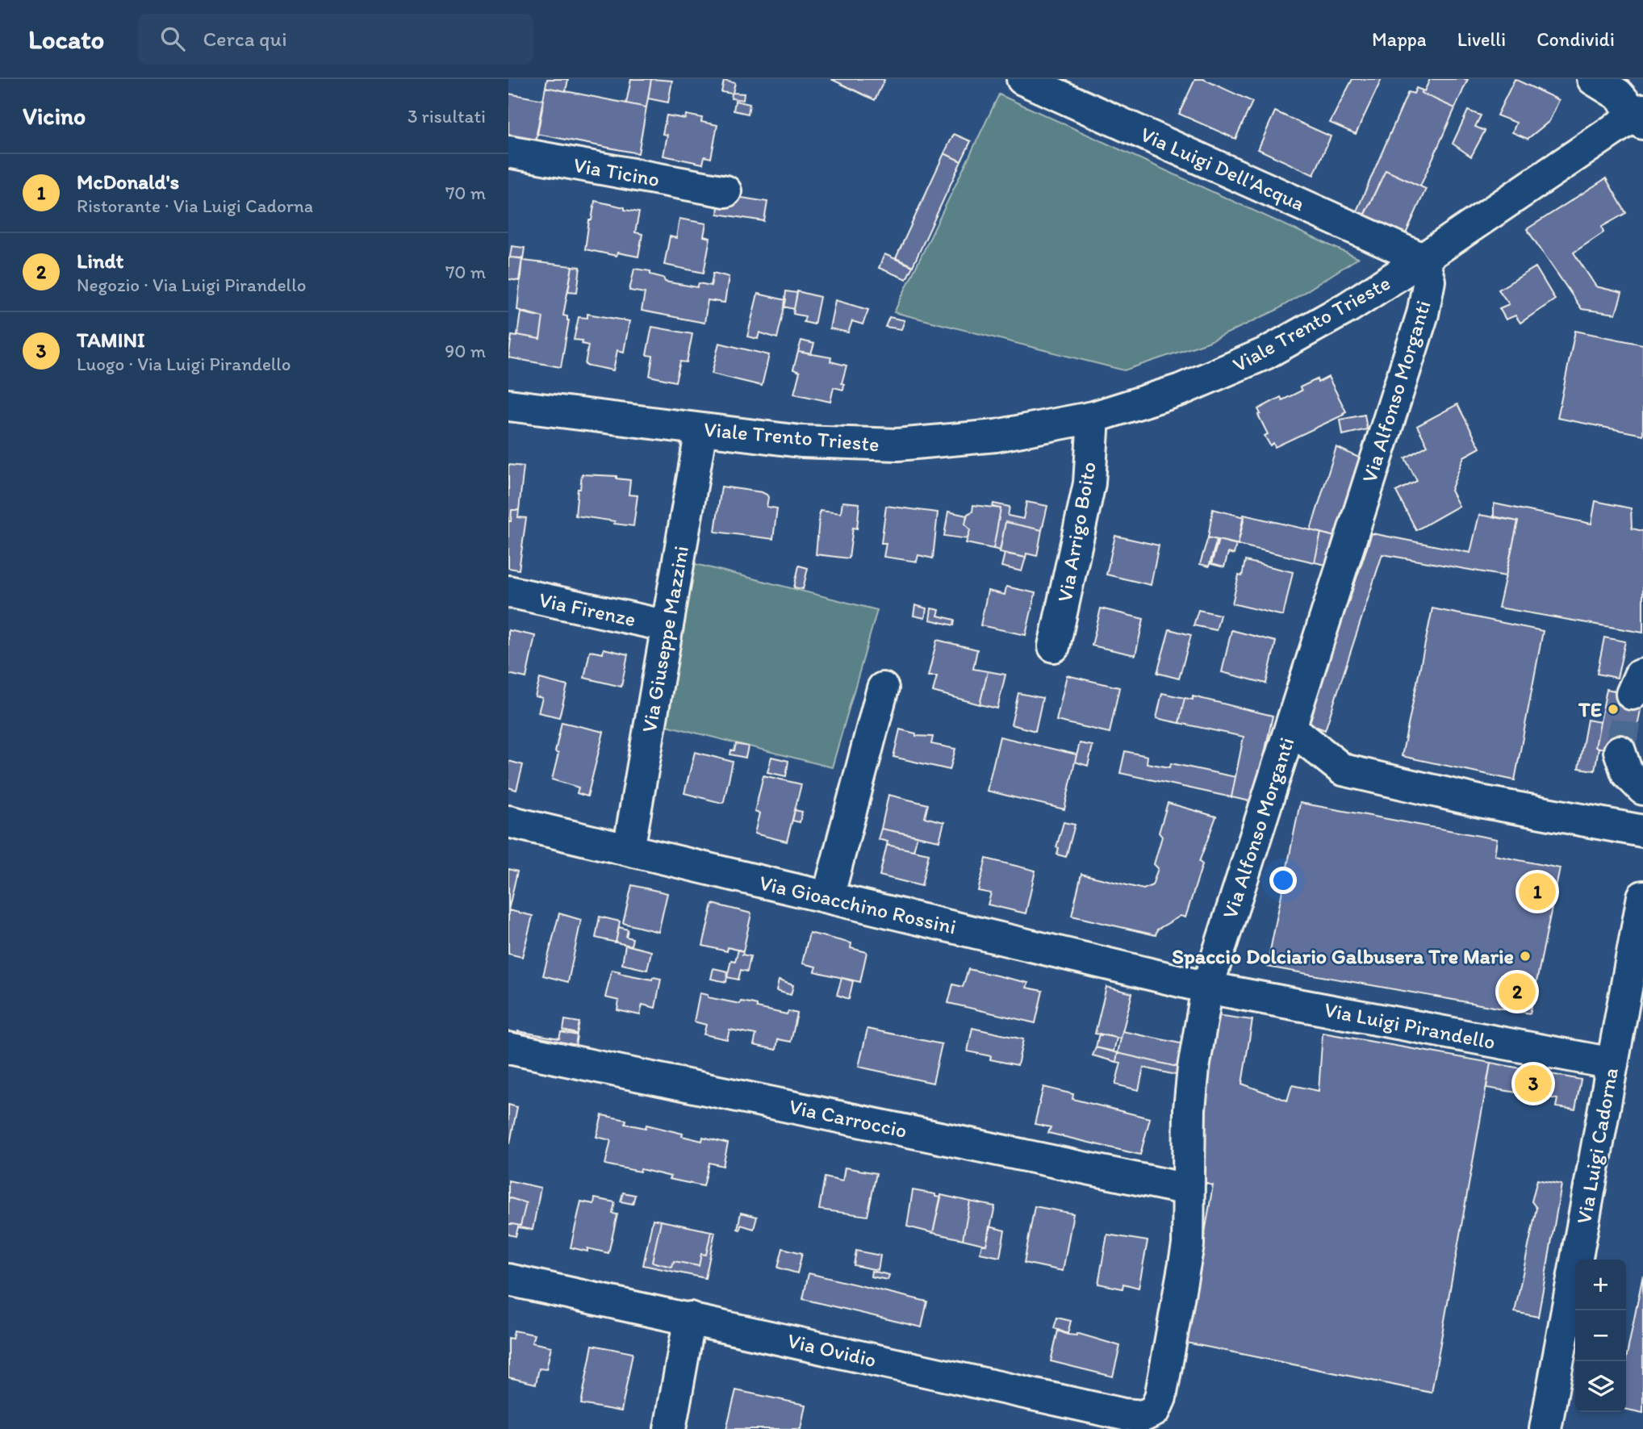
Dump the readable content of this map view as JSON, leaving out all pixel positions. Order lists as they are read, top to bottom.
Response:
{
  "streets": {
    "street": [
      "Via Luigi Dell'Acqua",
      "Via Ticino",
      "Viale Trento Trieste",
      "Via Alfonso Morganti",
      "Via Arrigo Boito",
      "Via Firenze",
      "Via Giuseppe Mazzini",
      "Via Gioacchino Rossini",
      "Via Luigi Pirandello",
      "Via Carroccio",
      "Via Luigi Cadorna",
      "Via Ovidio"
    ]
  },
  "crossings": [
    ["Via Luigi Dell'Acqua", "Viale Trento Trieste"],
    ["Via Luigi Dell'Acqua", "Via Alfonso Morganti"],
    ["Viale Trento Trieste", "Via Alfonso Morganti"],
    ["Viale Trento Trieste", "Via Arrigo Boito"],
    ["Viale Trento Trieste", "Via Giuseppe Mazzini"],
    ["Via Alfonso Morganti", "Via Gioacchino Rossini"],
    ["Via Alfonso Morganti", "Via Luigi Pirandello"],
    ["Via Alfonso Morganti", "Via Carroccio"],
    ["Via Alfonso Morganti", "Via Ovidio"],
    ["Via Firenze", "Via Giuseppe Mazzini"],
    ["Via Giuseppe Mazzini", "Via Gioacchino Rossini"],
    ["Via Gioacchino Rossini", "Via Luigi Pirandello"],
    ["Via Luigi Pirandello", "Via Luigi Cadorna"]
  ],
  "places": ["TE", "Spaccio Dolciario Galbusera Tre Marie"],
  "page": {
    "header": "Locato",
    "search": "Cerca qui",
    "nav": ["Mappa", "Livelli", "Condividi"],
    "heading": ["Vicino", "3 risultati"],
    "list": [
      {
        "mark": "1",
        "name": "McDonald's",
        "note": "Ristorante · Via Luigi Cadorna",
        "value": "70 m"
      },
      {
        "mark": "2",
        "name": "Lindt",
        "note": "Negozio · Via Luigi Pirandello",
        "value": "70 m"
      },
      {
        "mark": "3",
        "name": "TAMINI",
        "note": "Luogo · Via Luigi Pirandello",
        "value": "90 m"
      }
    ],
    "pins": ["1", "2", "3"],
    "map_buttons": ["+", "−"]
  }
}
